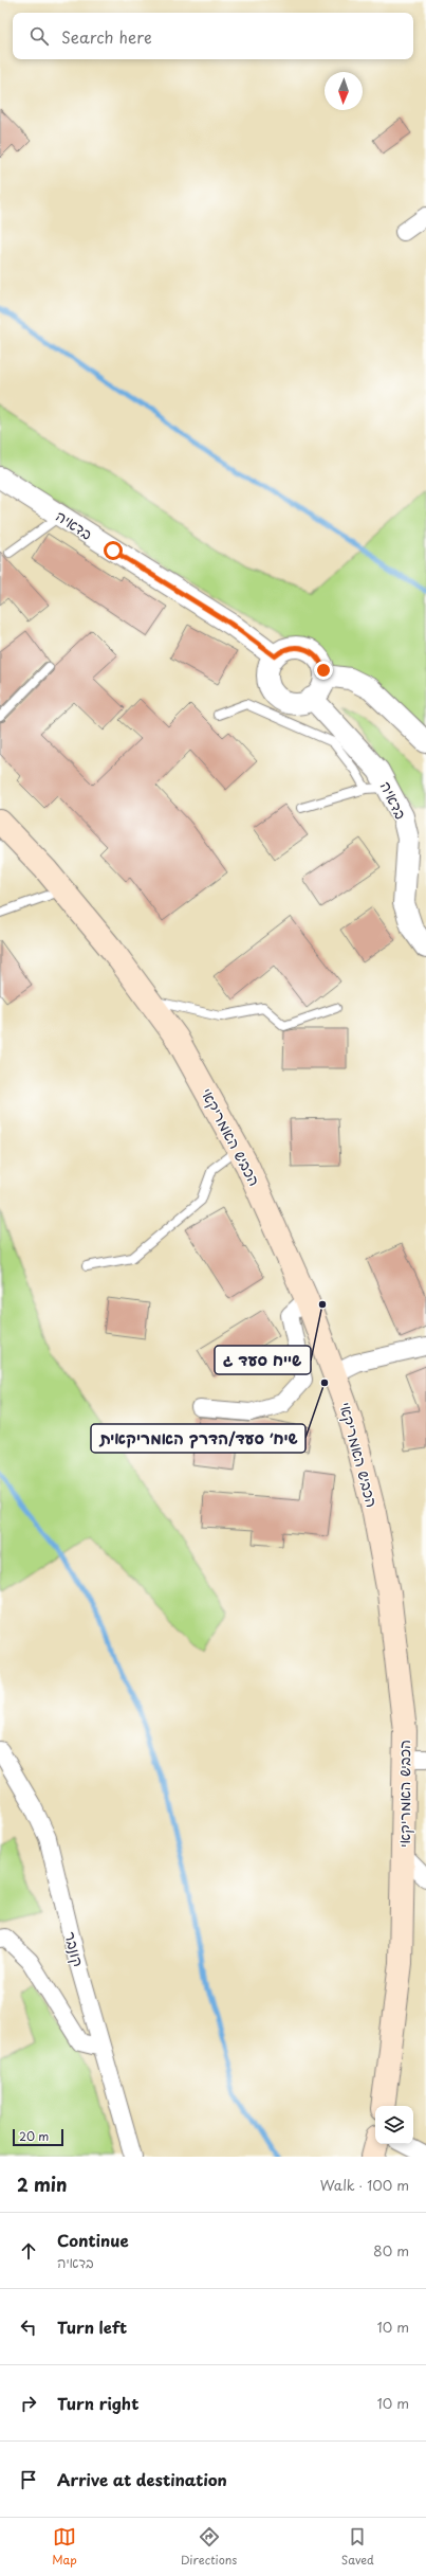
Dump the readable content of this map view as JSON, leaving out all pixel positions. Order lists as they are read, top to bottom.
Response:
{
  "streets": {
    "main road": ["הכביש האמריקאי"],
    "street": ["בדאיה", "קונבר"]
  },
  "places": ["שייח סעד ג", "שיח׳ סעד/הדרך האמריקאית"],
  "scale_bar": "20 m",
  "north": "bottom",
  "page": {
    "search": "Search here",
    "scale": "20 m",
    "heading": ["2 min", "Walk · 100 m"],
    "list": [
      ["Continue", "בדאיה", "80 m"],
      ["Turn left", "10 m"],
      ["Turn right", "10 m"],
      "Arrive at destination"
    ],
    "nav": ["Map", "Directions", "Saved"]
  }
}
